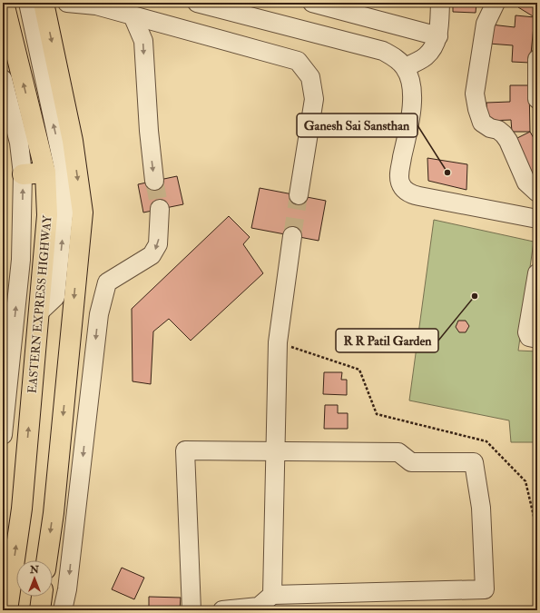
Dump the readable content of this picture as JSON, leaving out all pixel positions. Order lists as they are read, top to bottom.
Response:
{
  "streets": {
    "highway": ["EASTERN EXPRESS HIGHWAY"]
  },
  "places": ["Ganesh Sai Sansthan", "R R Patil Garden"],
  "north": "top"
}
